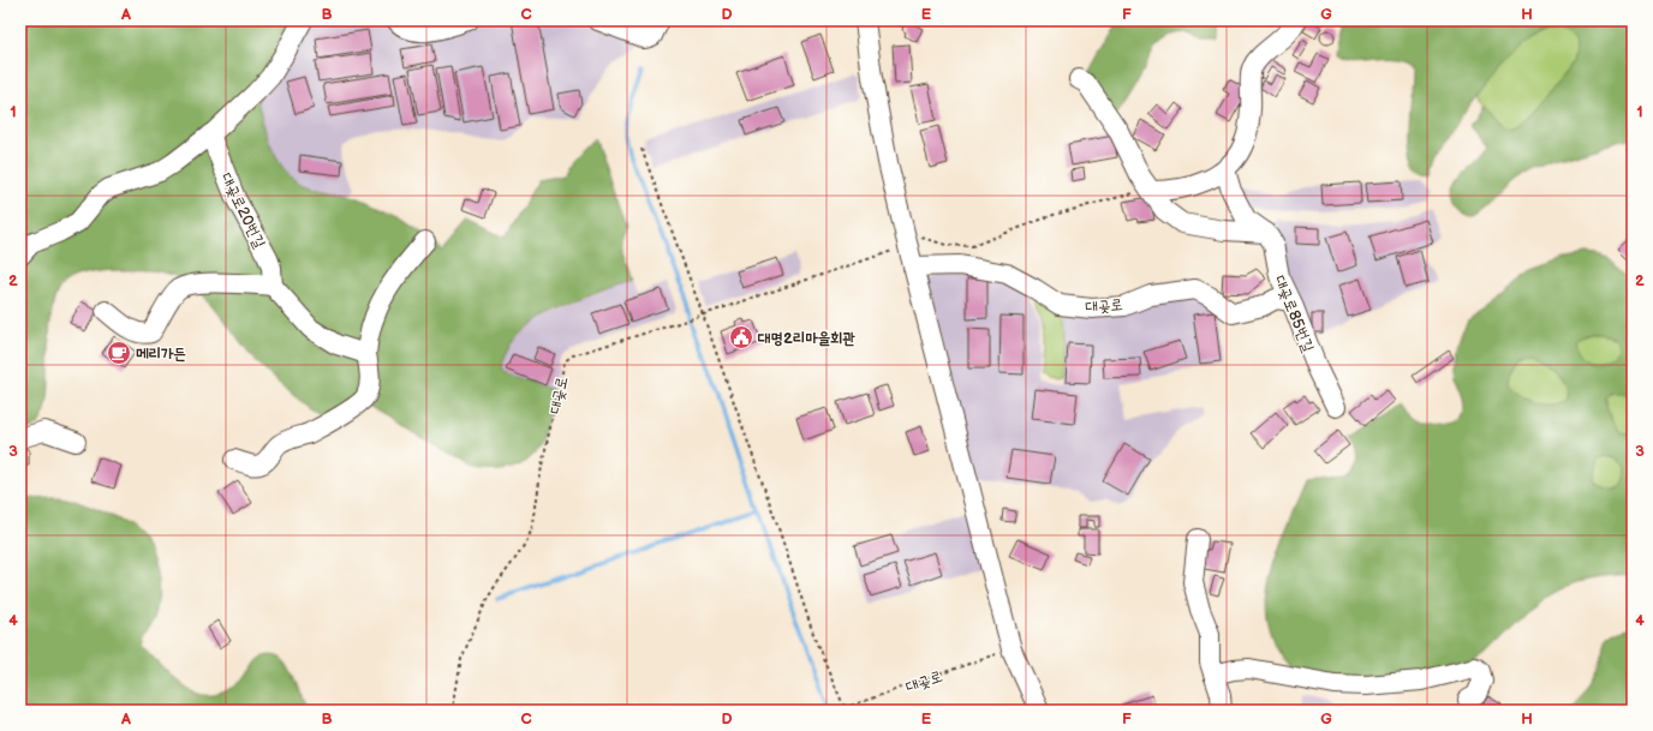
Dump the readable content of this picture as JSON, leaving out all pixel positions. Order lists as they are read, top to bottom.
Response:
{
  "streets": {
    "street": ["대곶로20번길", "대곶로", "대곶로85번길"]
  },
  "crossings": [
    ["대곶로", "대곶로85번길"]
  ],
  "places": {
    "public building": ["대명2리마을회관"],
    "cafe": ["메리가든"]
  },
  "grid": {
    "columns": [
      "A",
      "B",
      "C",
      "D",
      "E",
      "F",
      "G",
      "H"
    ],
    "rows": [
      "1",
      "2",
      "3",
      "4"
    ]
  }
}
